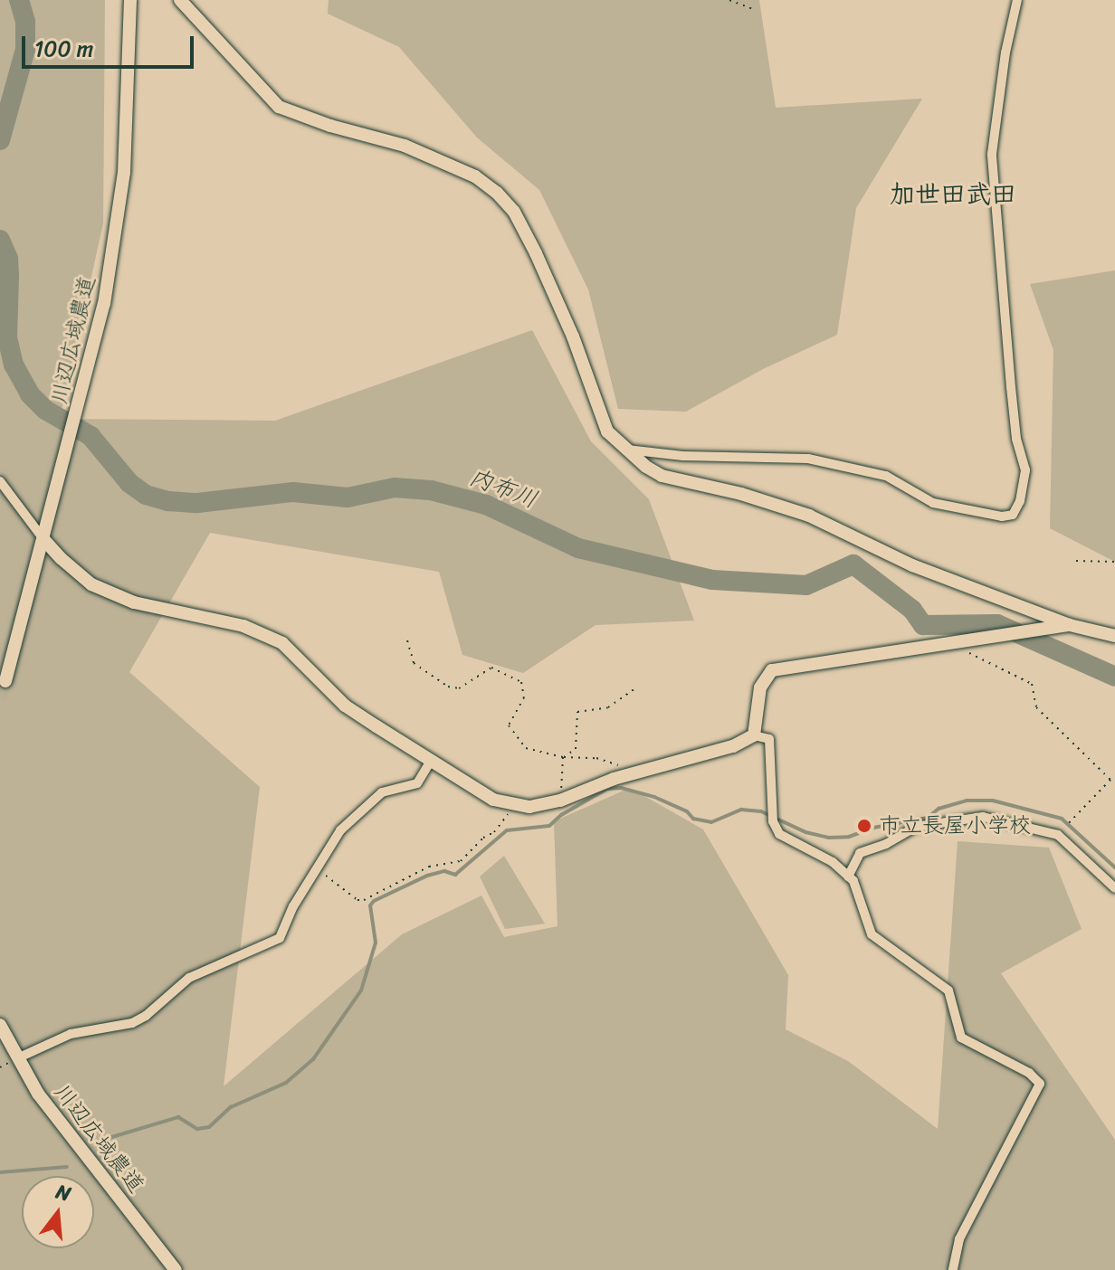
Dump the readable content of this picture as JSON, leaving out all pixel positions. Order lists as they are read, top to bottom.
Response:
{
  "streets": {
    "street": ["川辺広域農道"]
  },
  "districts": ["加世田武田"],
  "water": ["内布川"],
  "places": ["市立長屋小学校"],
  "scale_bar": "100 m",
  "north": "top"
}
